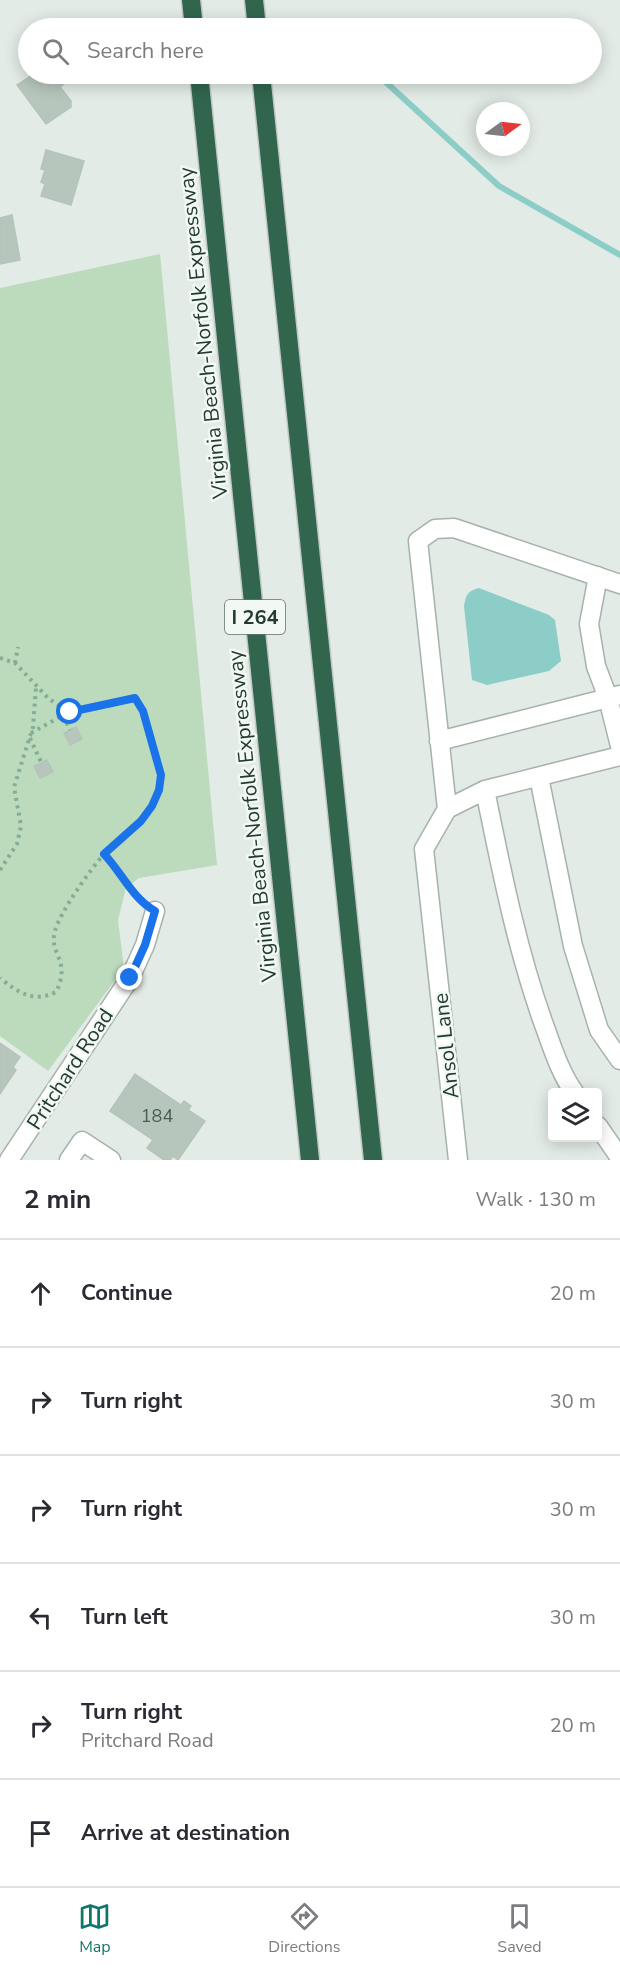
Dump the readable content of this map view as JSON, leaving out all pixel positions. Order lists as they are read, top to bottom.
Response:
{
  "streets": {
    "highway": ["Virginia Beach-Norfolk Expressway", "I 264"],
    "street": ["Ansol Lane", "Pritchard Road"]
  },
  "house_numbers": ["184"],
  "north": "right",
  "page": {
    "search": "Search here",
    "heading": ["2 min", "Walk · 130 m"],
    "list": [
      ["Continue", "20 m"],
      ["Turn right", "30 m"],
      ["Turn right", "30 m"],
      ["Turn left", "30 m"],
      ["Turn right", "Pritchard Road", "20 m"],
      "Arrive at destination"
    ],
    "nav": ["Map", "Directions", "Saved"]
  }
}
